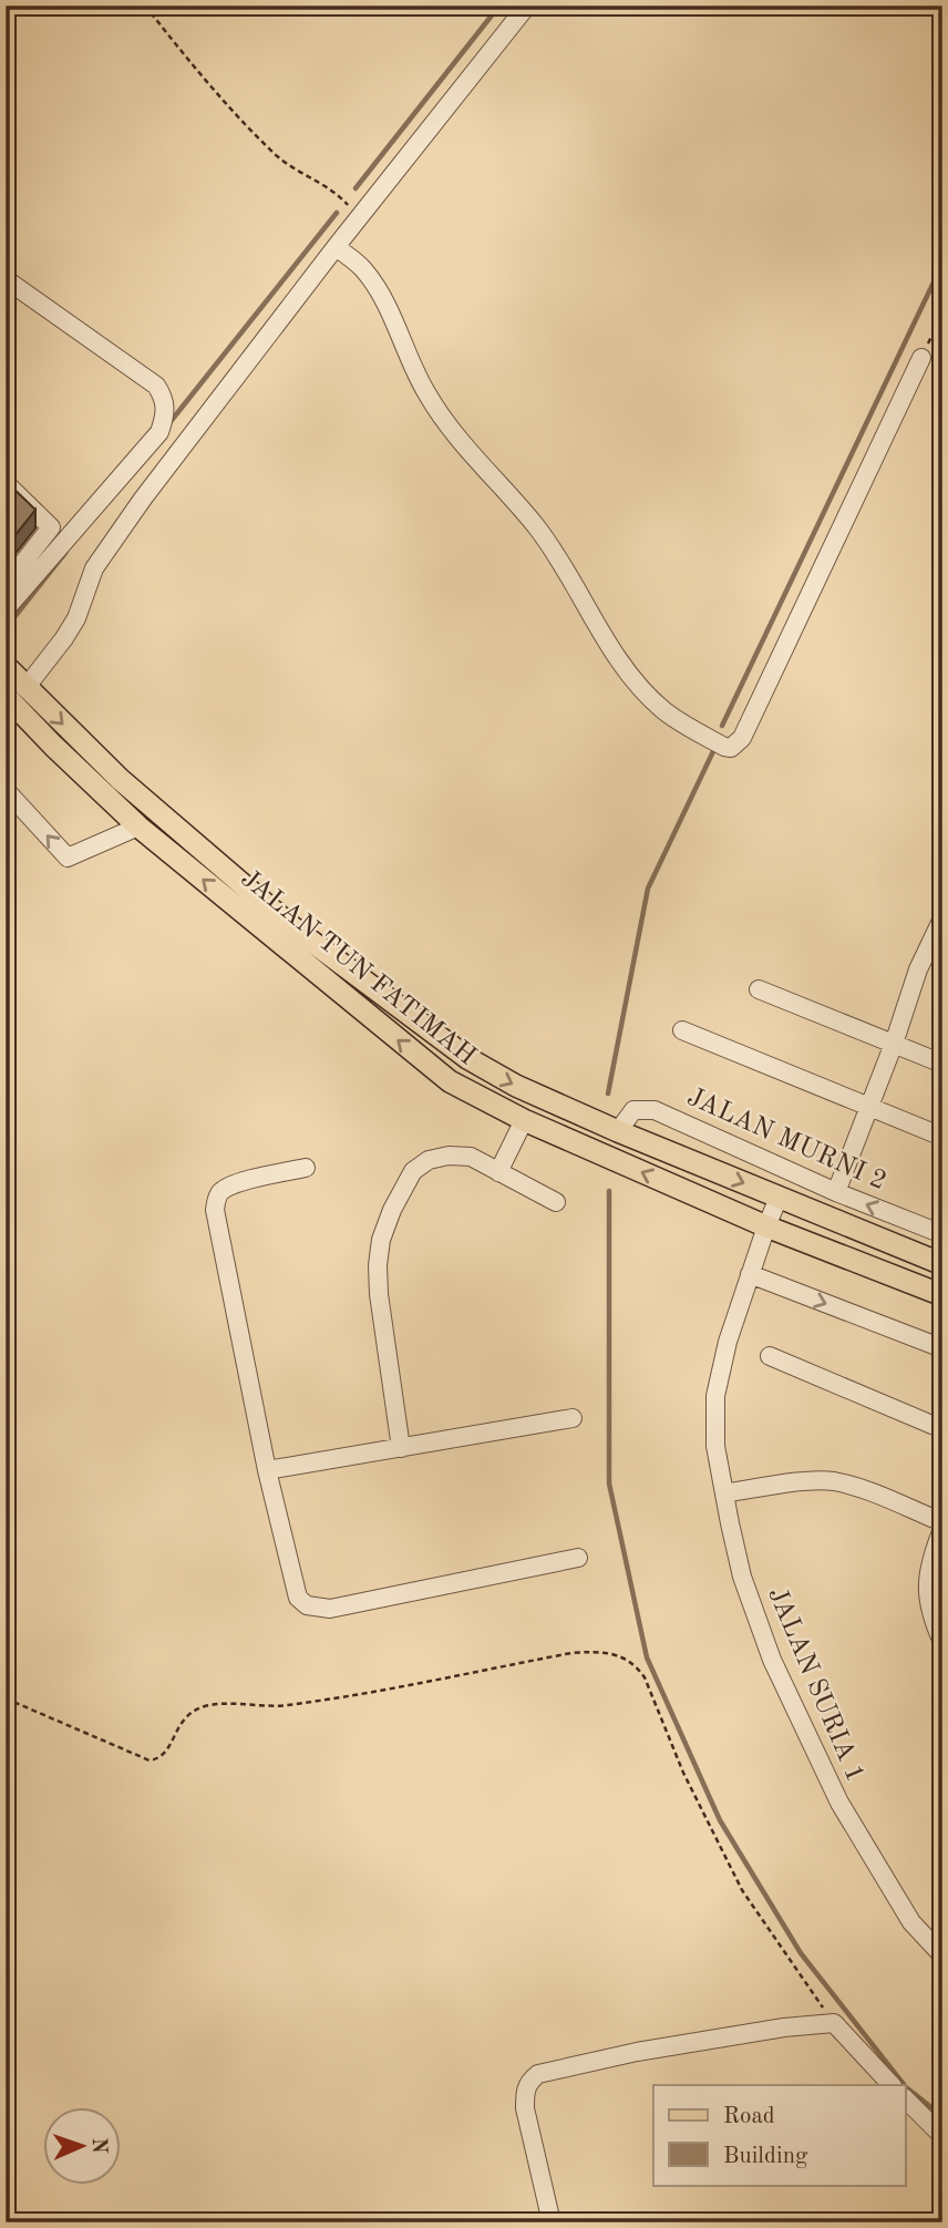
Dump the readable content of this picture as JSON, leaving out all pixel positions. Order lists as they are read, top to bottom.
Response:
{
  "streets": {
    "main road": ["JALAN TUN FATIMAH"],
    "street": ["JALAN MURNI 2", "JALAN SURIA 1"]
  },
  "crossings": [
    ["JALAN TUN FATIMAH", "JALAN MURNI 2"],
    ["JALAN TUN FATIMAH", "JALAN SURIA 1"]
  ],
  "legend": ["Road", "Building"],
  "north": "right"
}
